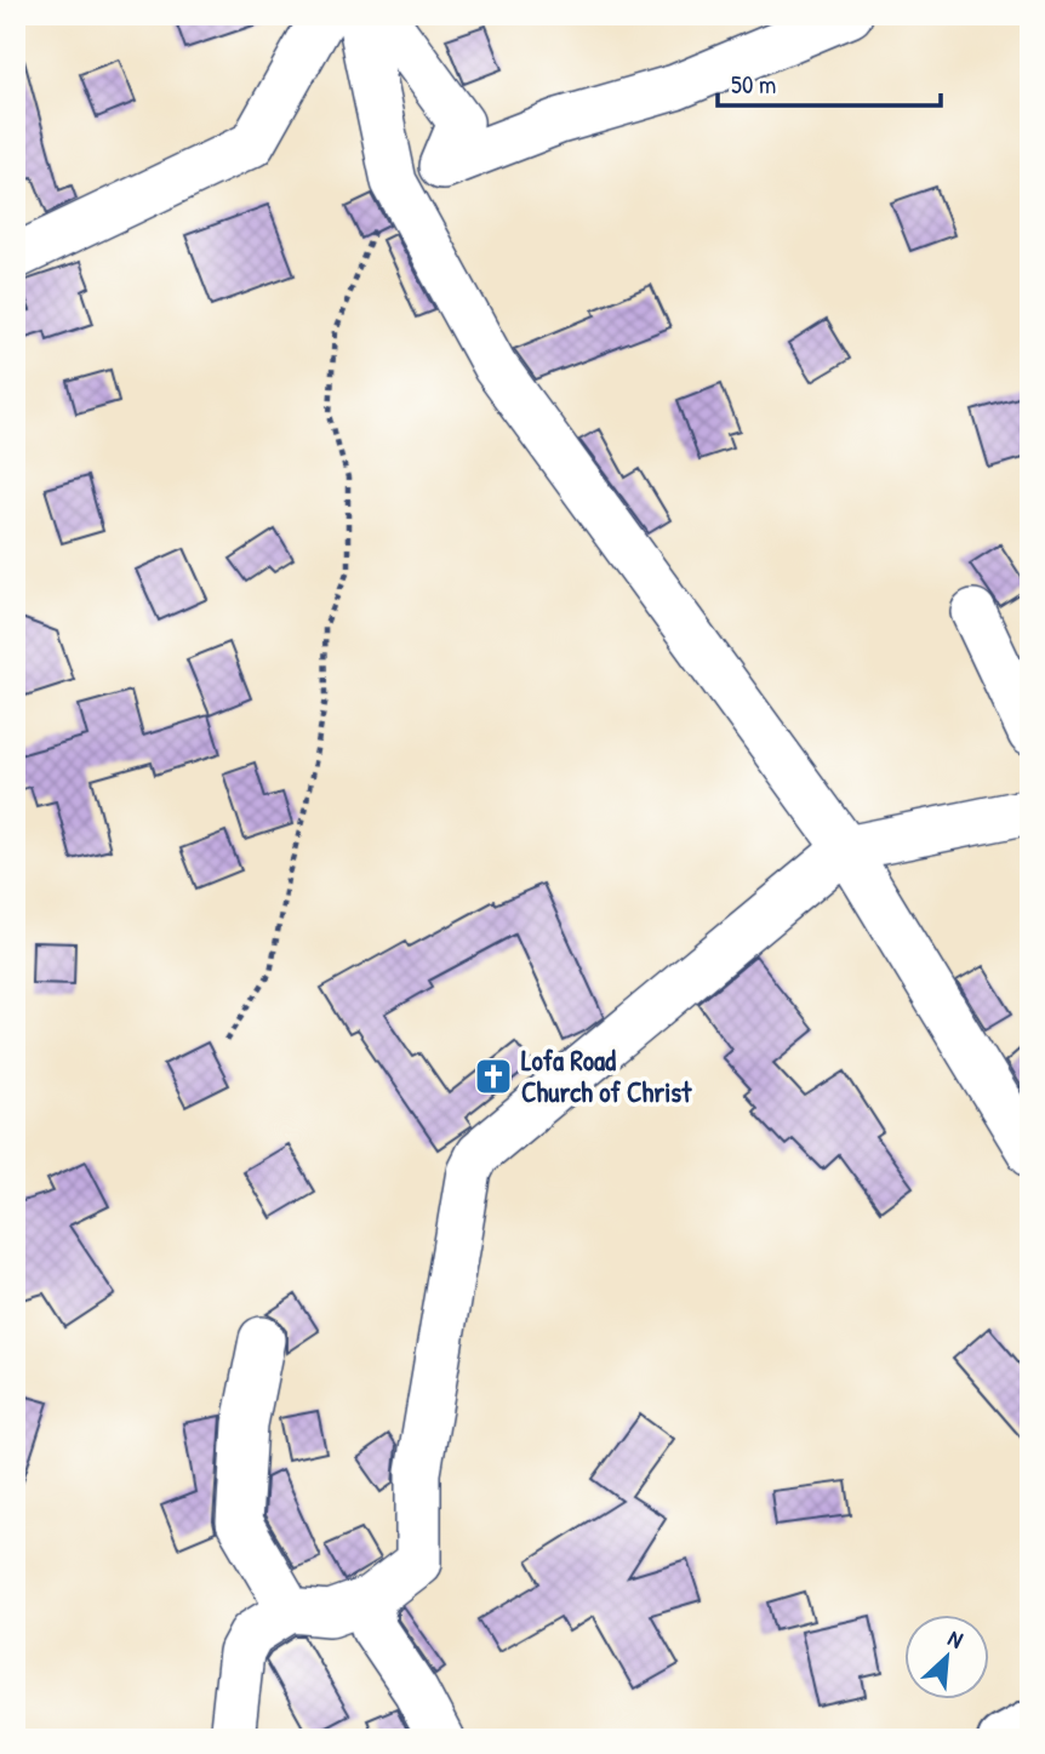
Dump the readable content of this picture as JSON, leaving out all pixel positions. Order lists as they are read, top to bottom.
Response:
{
  "places": {
    "church": ["Lofa Road Church of Christ"]
  },
  "scale_bar": "50 m",
  "north": "top right"
}
